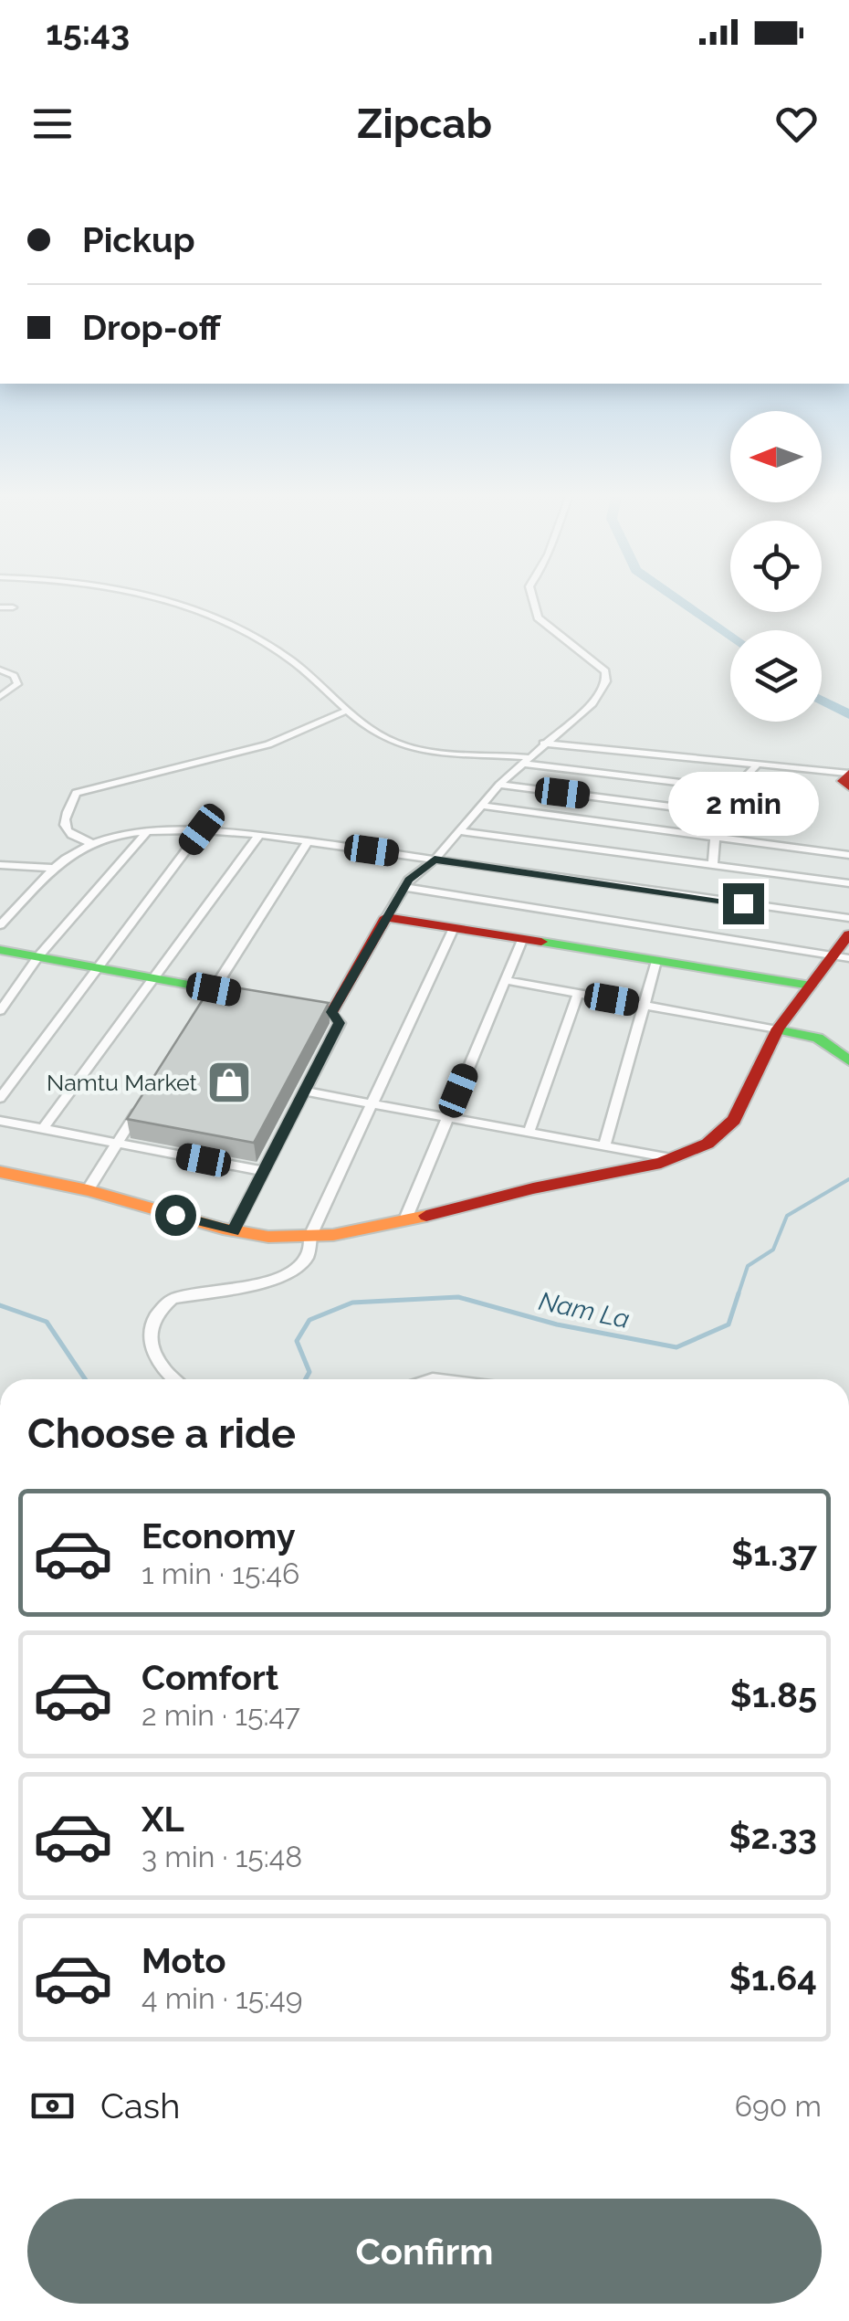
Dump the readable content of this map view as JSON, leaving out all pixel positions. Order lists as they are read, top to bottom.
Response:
{
  "water": ["Nam La"],
  "places": {
    "shop": ["Namtu Market"]
  },
  "north": "left",
  "page": {
    "status": "15:43",
    "header": "Zipcab",
    "banner": ["Pickup", "Drop-off"],
    "bubble": "2 min",
    "heading": "Choose a ride",
    "list": [
      {
        "name": "Economy",
        "note": "1 min · 15:46",
        "value": "$1.37"
      },
      {
        "name": "Comfort",
        "note": "2 min · 15:47",
        "value": "$1.85"
      },
      {
        "name": "XL",
        "note": "3 min · 15:48",
        "value": "$2.33"
      },
      {
        "name": "Moto",
        "note": "4 min · 15:49",
        "value": "$1.64"
      }
    ],
    "pay": ["Cash", "690 m"],
    "buttons": "Confirm"
  }
}
